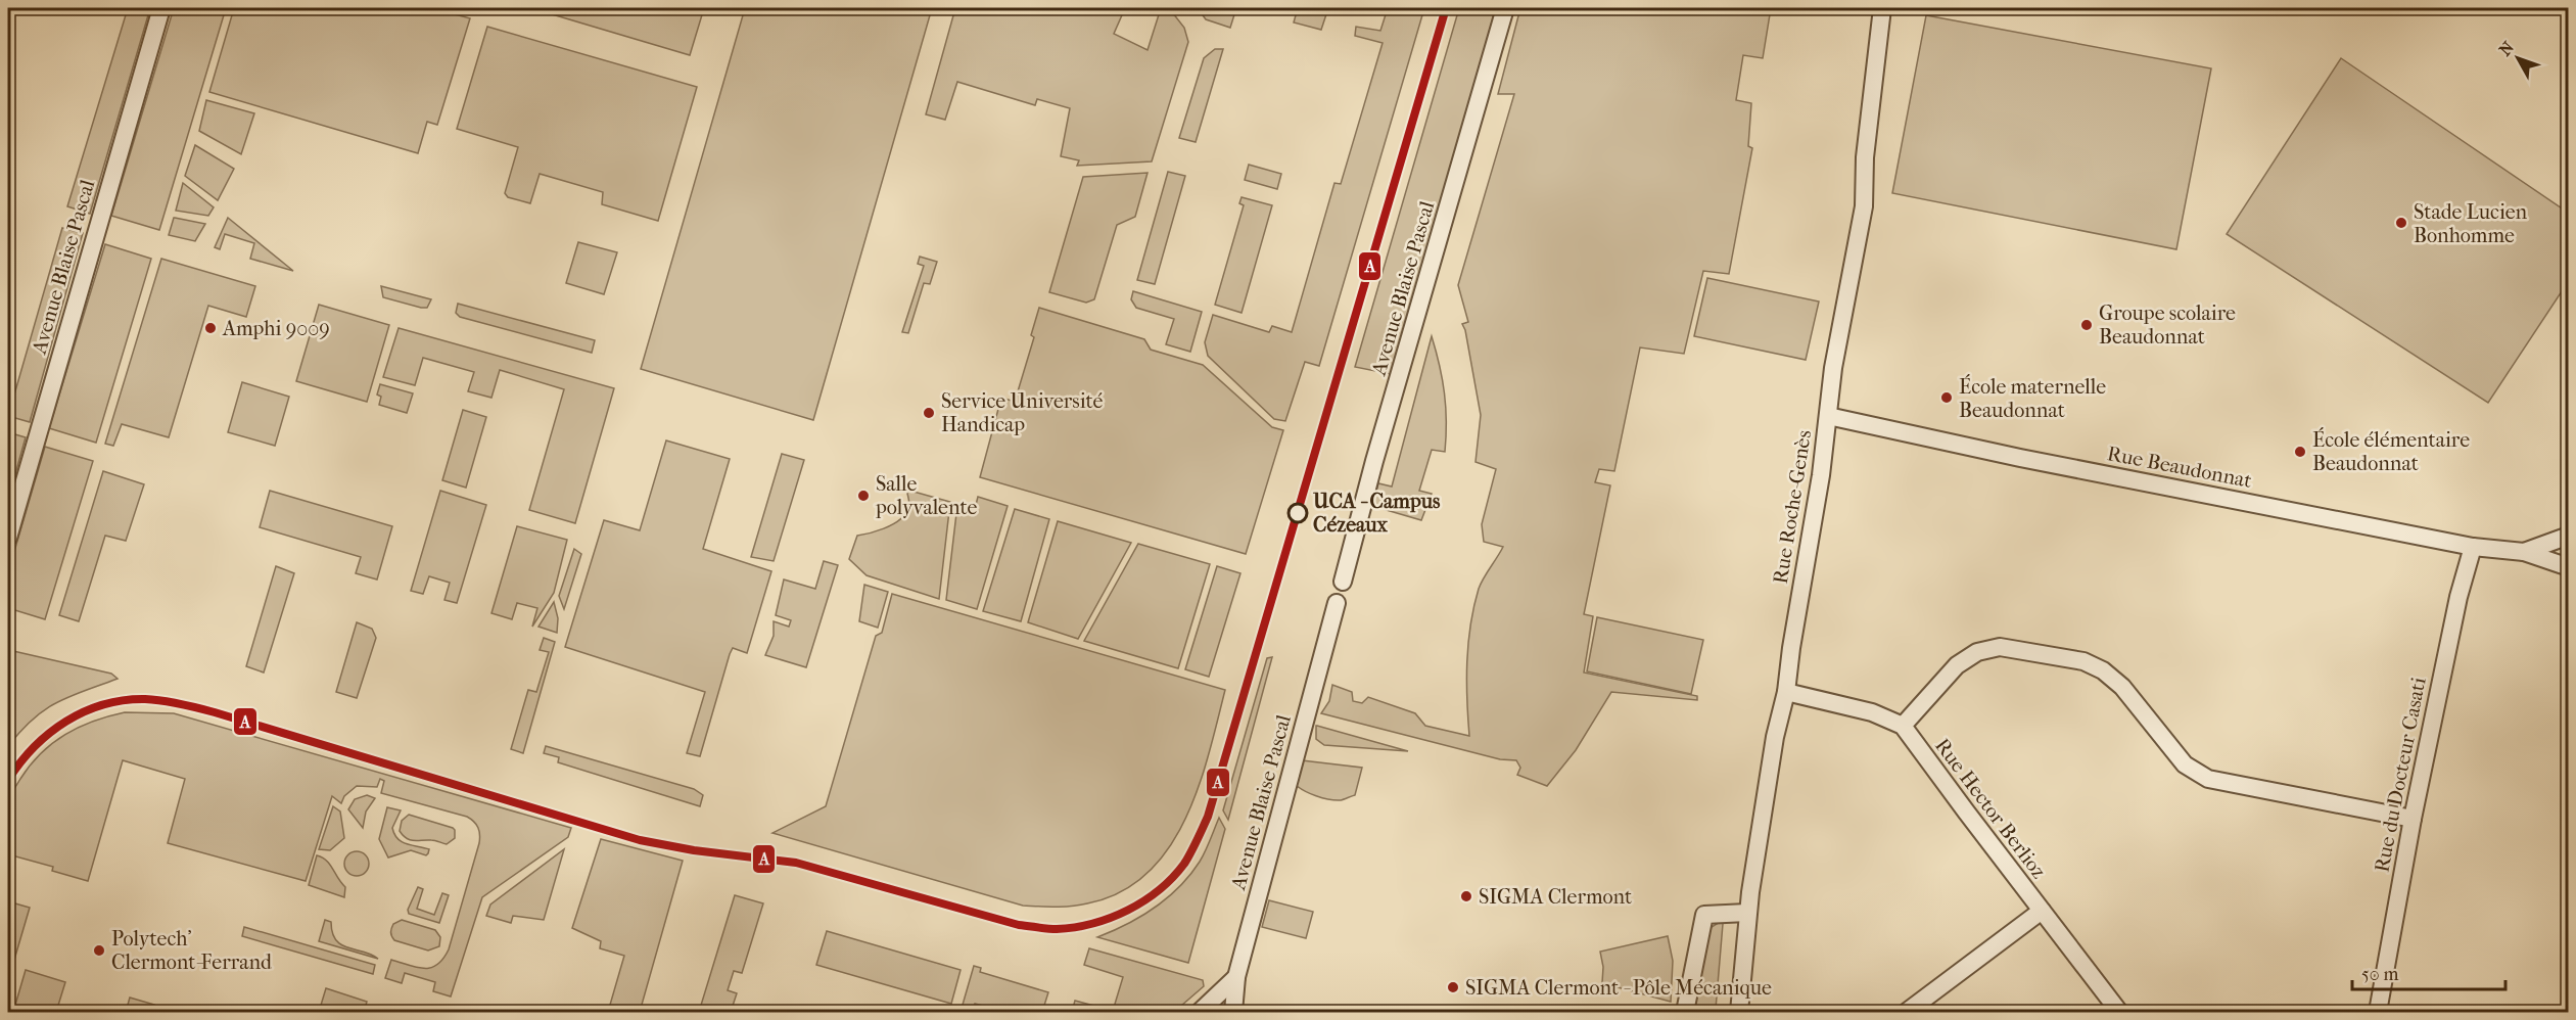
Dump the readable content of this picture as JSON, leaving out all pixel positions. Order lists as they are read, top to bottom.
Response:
{
  "streets": {
    "street": [
      "Avenue Blaise Pascal",
      "Rue Beaudonnat",
      "Rue Roche-Genès",
      "Rue du Docteur Casati",
      "Rue Hector Berlioz"
    ]
  },
  "crossings": [
    ["Rue Beaudonnat", "Rue Roche-Genès"],
    ["Rue Beaudonnat", "Rue du Docteur Casati"],
    ["Rue Roche-Genès", "Rue Hector Berlioz"]
  ],
  "places": [
    "Stade Lucien Bonhomme",
    "Groupe scolaire Beaudonnat",
    "Amphi 9009",
    "École maternelle Beaudonnat",
    "Service Université Handicap",
    "École élémentaire Beaudonnat",
    "Salle polyvalente",
    "UCA - Campus Cézeaux",
    "SIGMA Clermont",
    "Polytech' Clermont-Ferrand",
    "SIGMA Clermont - Pôle Mécanique"
  ],
  "lines": ["transit line A"],
  "scale_bar": "50 m",
  "north": "top left"
}
